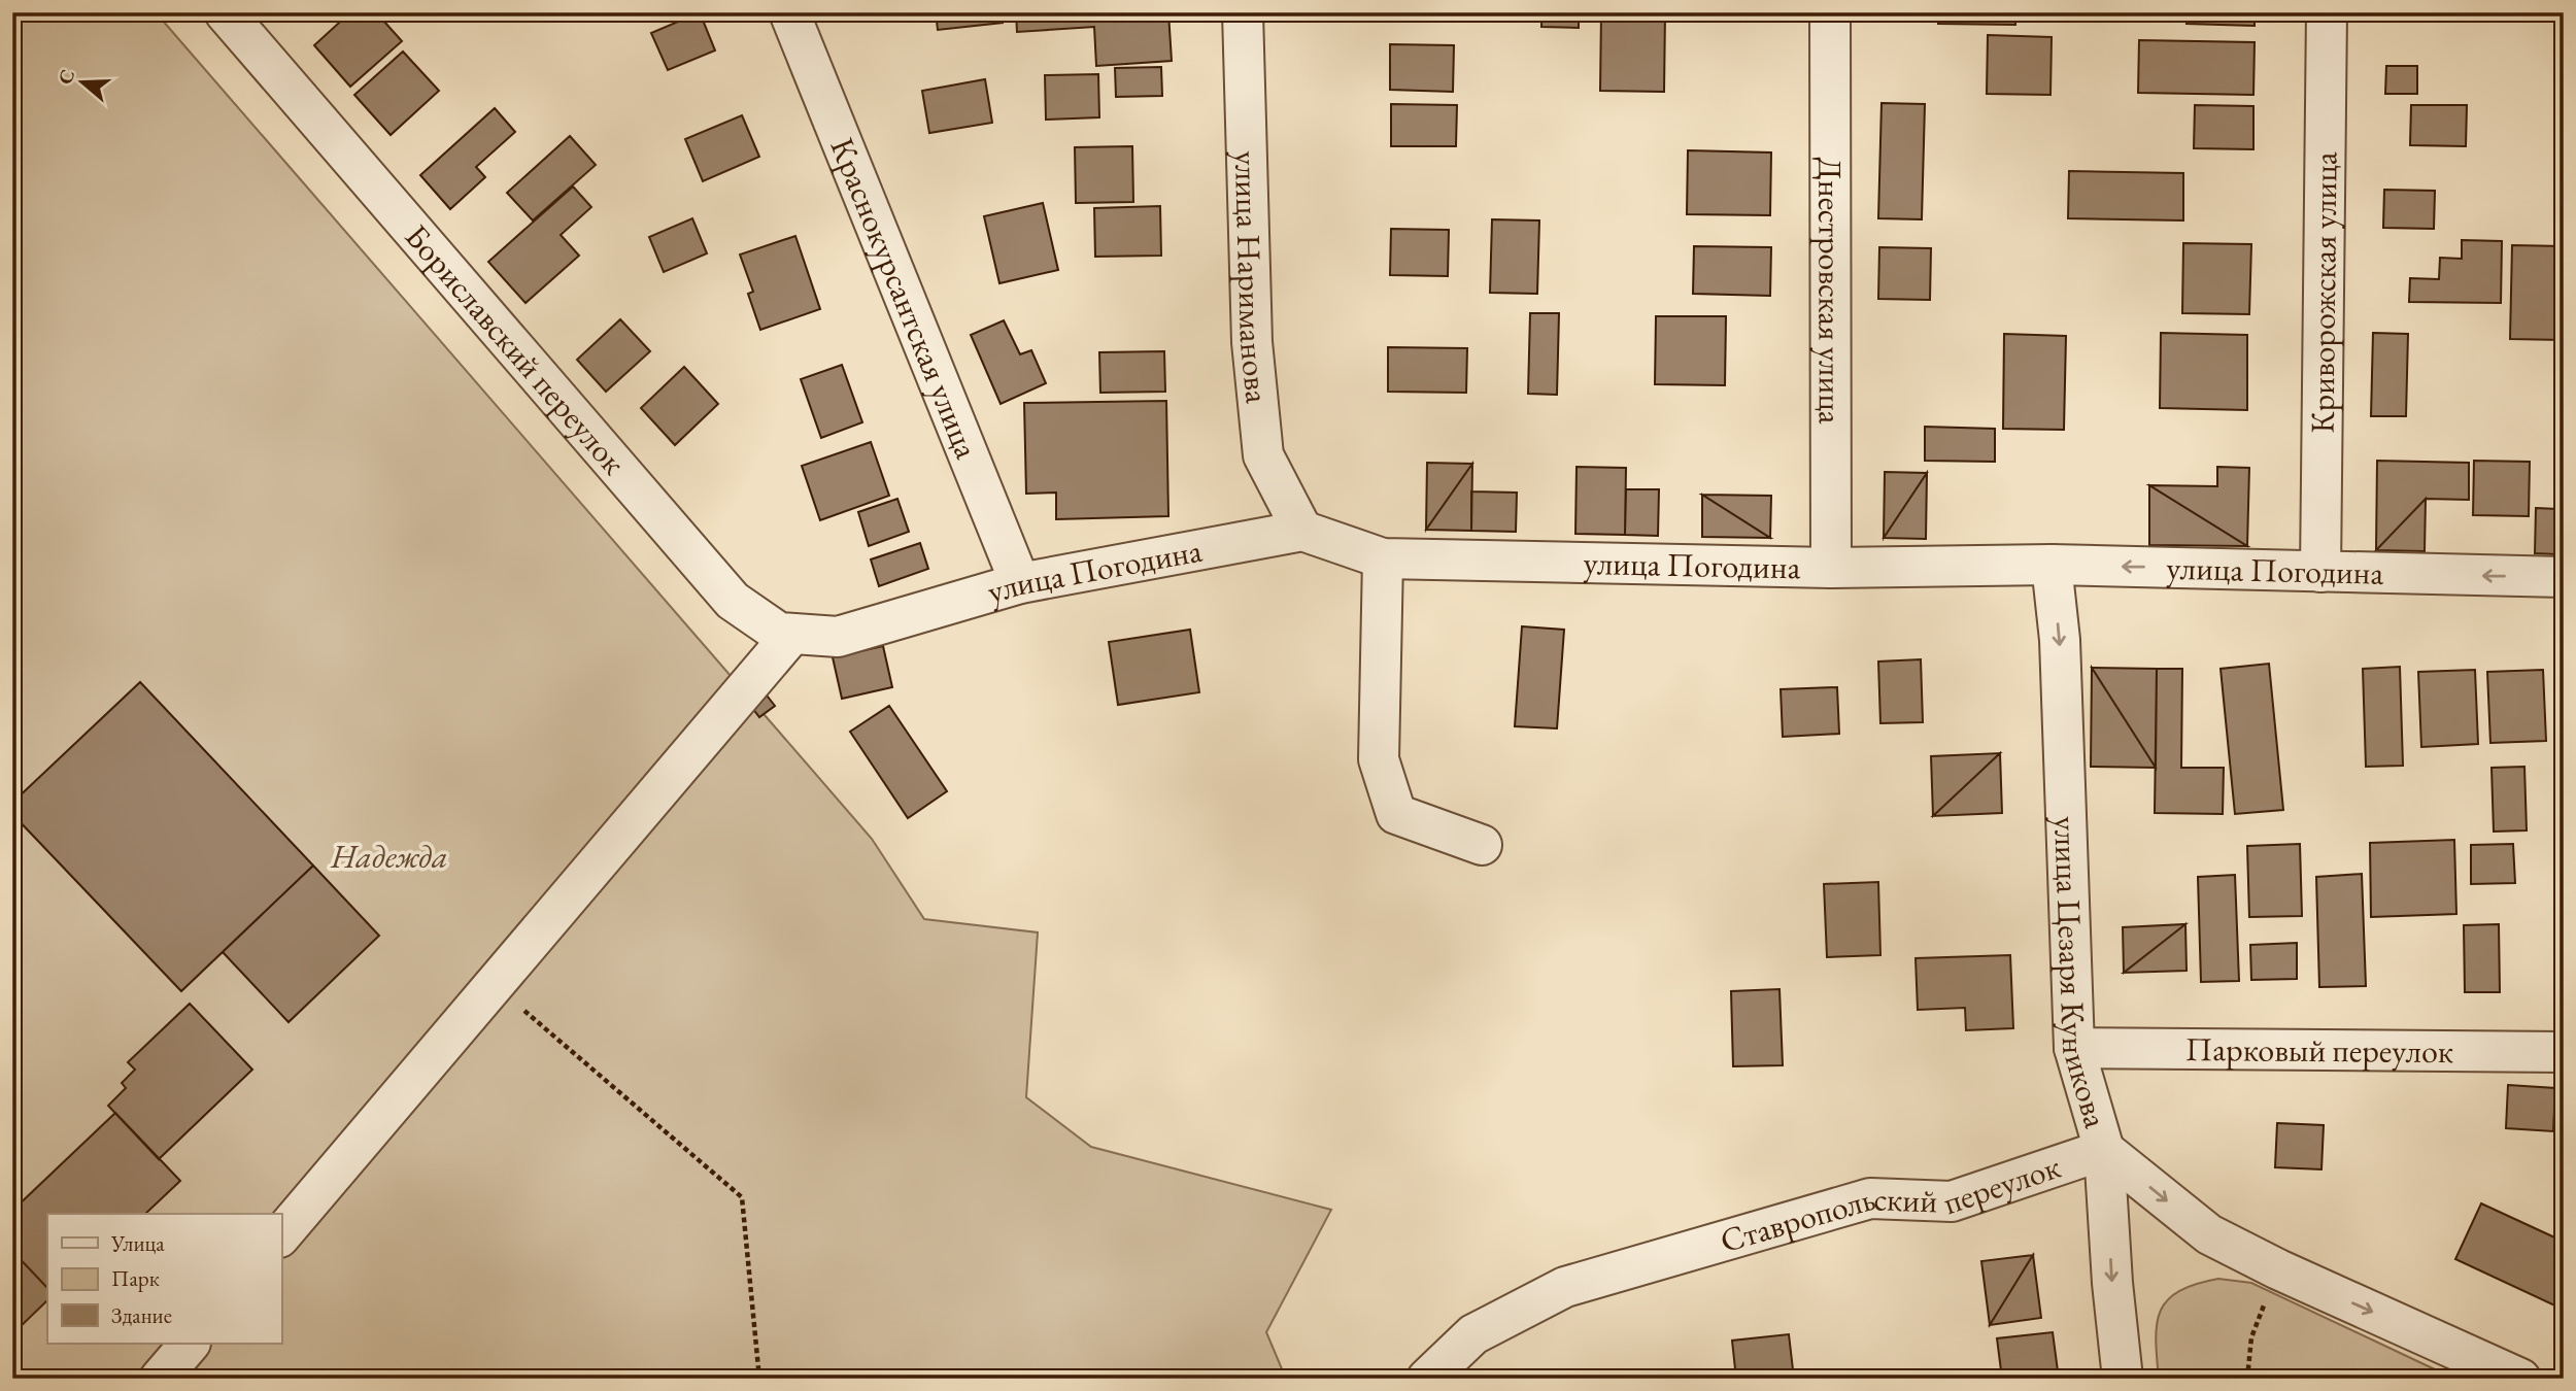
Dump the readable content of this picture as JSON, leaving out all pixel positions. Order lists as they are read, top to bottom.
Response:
{
  "streets": {
    "street": [
      "улица Нариманова",
      "Днестровская улица",
      "Криворожская улица",
      "Краснокурсантская улица",
      "Бориславский переулок",
      "улица Погодина",
      "улица Цезаря Куникова",
      "Парковый переулок",
      "Ставропольский переулок"
    ]
  },
  "crossings": [
    ["улица Нариманова", "улица Погодина"],
    ["Днестровская улица", "улица Погодина"],
    ["Криворожская улица", "улица Погодина"],
    ["Краснокурсантская улица", "улица Погодина"],
    ["Бориславский переулок", "улица Погодина"],
    ["улица Погодина", "улица Цезаря Куникова"],
    ["улица Цезаря Куникова", "Парковый переулок"],
    ["улица Цезаря Куникова", "Ставропольский переулок"]
  ],
  "one_way": ["улица Цезаря Куникова", "Ставропольский переулок"],
  "parks": ["Надежда"],
  "legend": ["Улица", "Парк", "Здание"],
  "north": "left"
}
